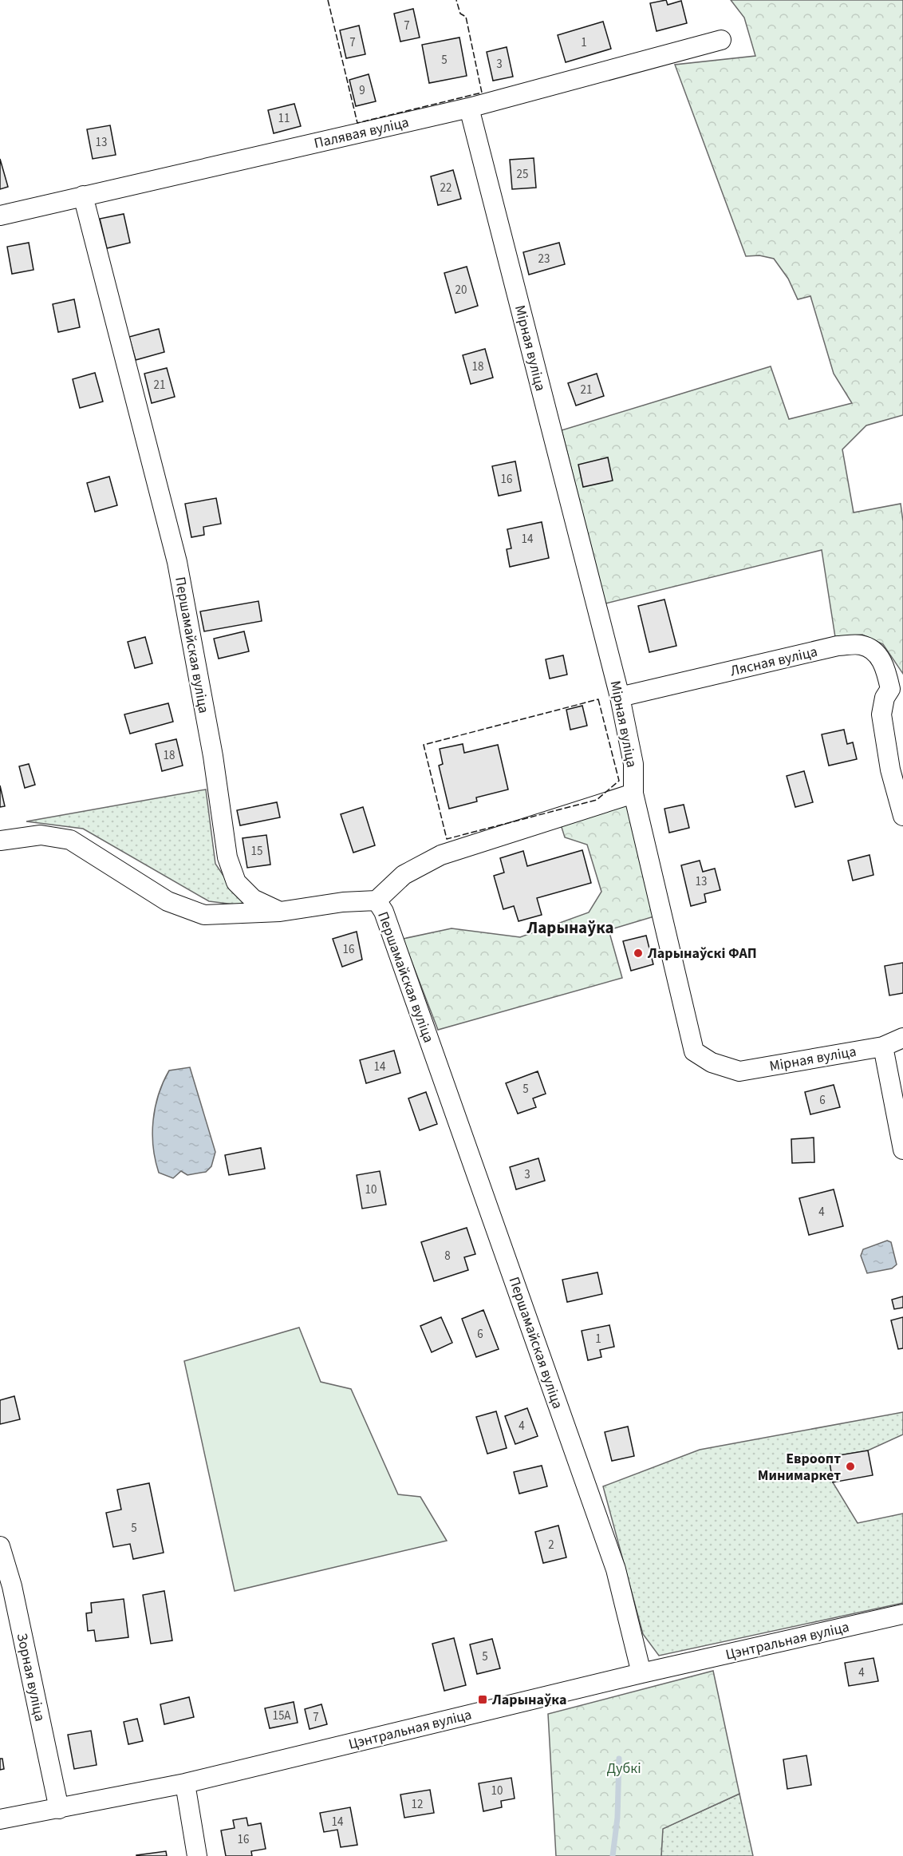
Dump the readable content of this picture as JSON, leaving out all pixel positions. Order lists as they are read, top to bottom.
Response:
{
  "streets": {
    "street": [
      "Палявая вуліца",
      "Мірная вуліца",
      "Першамайская вуліца",
      "Лясная вуліца",
      "Цэнтральная вуліца",
      "Зорная вуліца"
    ]
  },
  "crossings": [
    ["Палявая вуліца", "Мірная вуліца"],
    ["Палявая вуліца", "Першамайская вуліца"],
    ["Мірная вуліца", "Лясная вуліца"],
    ["Першамайская вуліца", "Цэнтральная вуліца"],
    ["Цэнтральная вуліца", "Зорная вуліца"]
  ],
  "districts": ["Ларынаўка"],
  "parks": ["Дубкі"],
  "places": {
    "other": ["Ларынаўскі ФАП", "Евроопт Минимаркет"],
    "transit": ["Ларынаўка"]
  },
  "house_numbers": [
    "7",
    "7",
    "1",
    "5",
    "3",
    "9",
    "11",
    "13",
    "25",
    "22",
    "23",
    "20",
    "18",
    "21",
    "21",
    "16",
    "14",
    "18",
    "15",
    "13",
    "16",
    "14",
    "5",
    "6",
    "3",
    "10",
    "4",
    "8",
    "6",
    "1",
    "4",
    "5",
    "2",
    "5",
    "4",
    "15А",
    "7",
    "10",
    "12",
    "14",
    "16"
  ]
}
